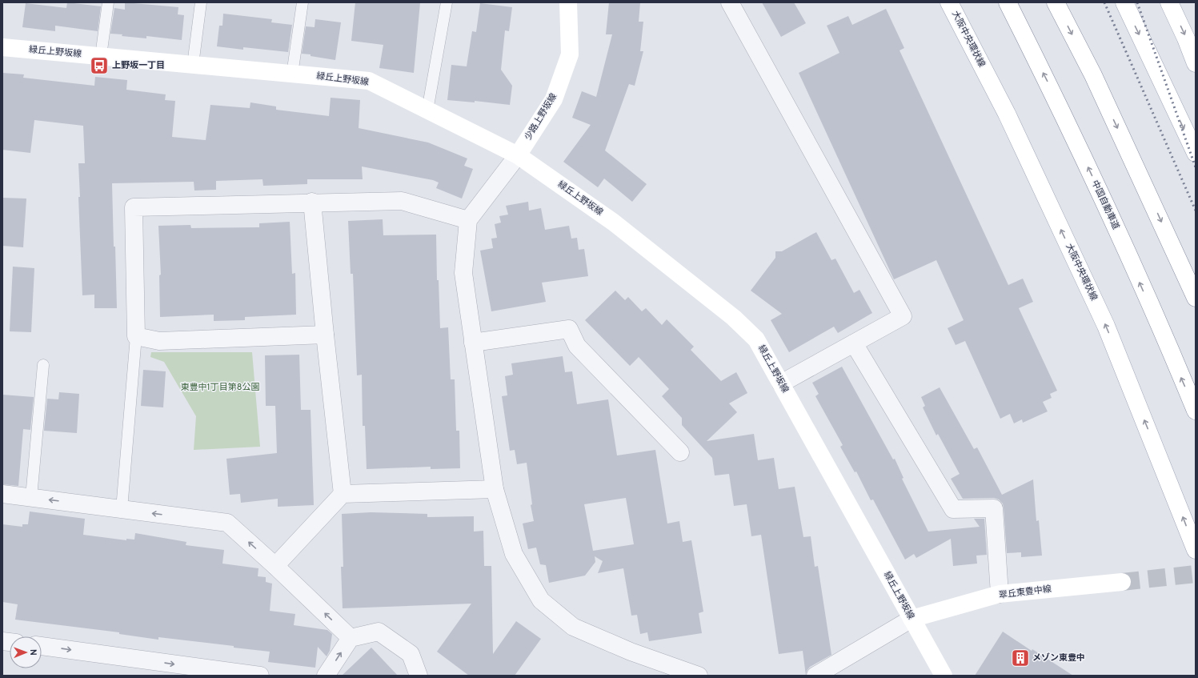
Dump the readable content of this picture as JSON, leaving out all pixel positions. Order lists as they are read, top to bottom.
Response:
{
  "streets": {
    "main road": [
      "大阪中央環状線",
      "緑丘上野坂線",
      "少路上野坂線",
      "中国自動車道",
      "翠丘東豊中線"
    ]
  },
  "crossings": [
    ["緑丘上野坂線", "少路上野坂線"],
    ["緑丘上野坂線", "翠丘東豊中線"]
  ],
  "parks": ["東豊中1丁目第8公園"],
  "places": {
    "bus stop": ["上野坂一丁目"],
    "building": ["メゾン東豊中"]
  },
  "north": "right"
}
